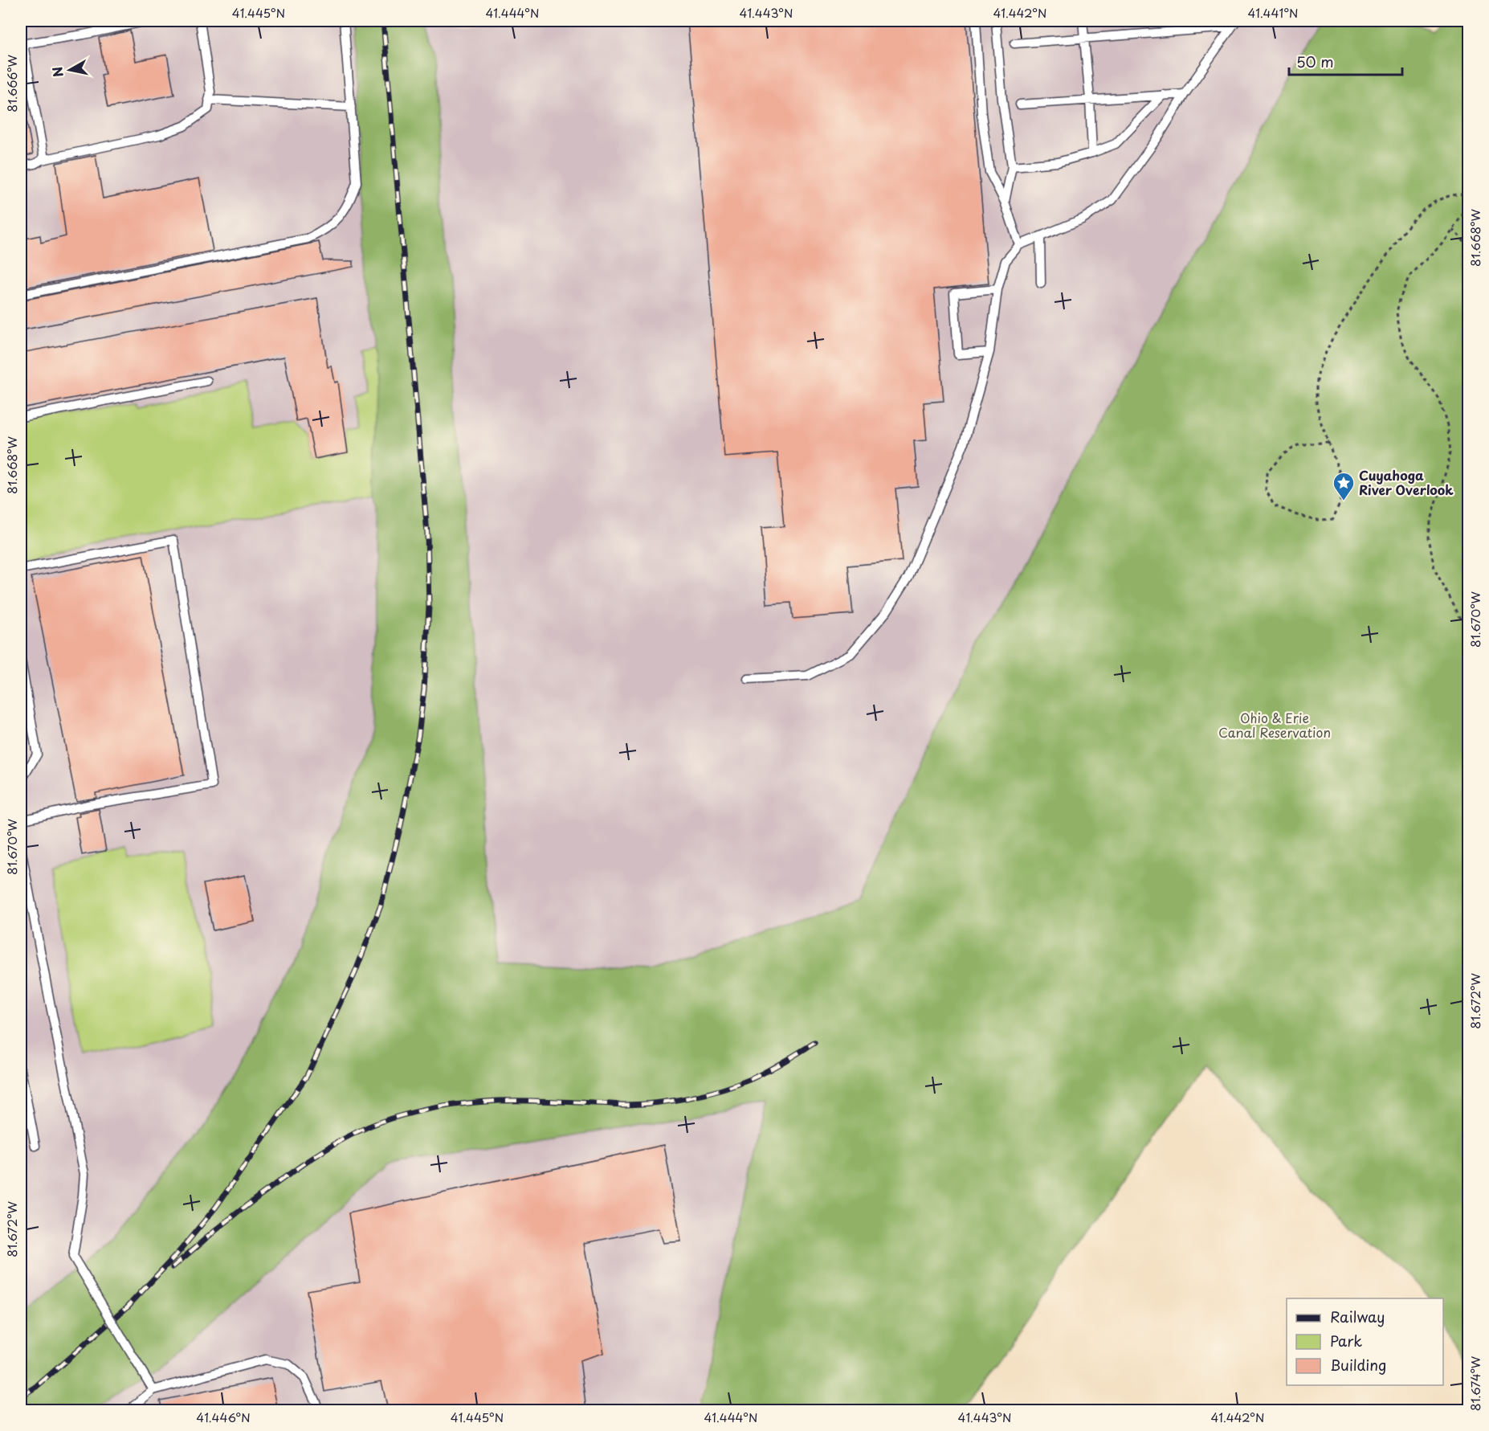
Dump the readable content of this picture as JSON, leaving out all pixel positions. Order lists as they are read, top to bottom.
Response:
{
  "parks": ["Ohio & Erie Canal Reservation"],
  "places": {
    "place": ["Cuyahoga River Overlook"]
  },
  "legend": ["Railway", "Park", "Building"],
  "scale_bar": "50 m",
  "north": "left",
  "coordinates": [
    "41.445°N",
    "41.444°N",
    "41.443°N",
    "41.442°N",
    "41.441°N",
    "81.666°W",
    "81.668°W",
    "81.670°W",
    "81.672°W",
    "81.674°W",
    "41.446°N"
  ]
}
